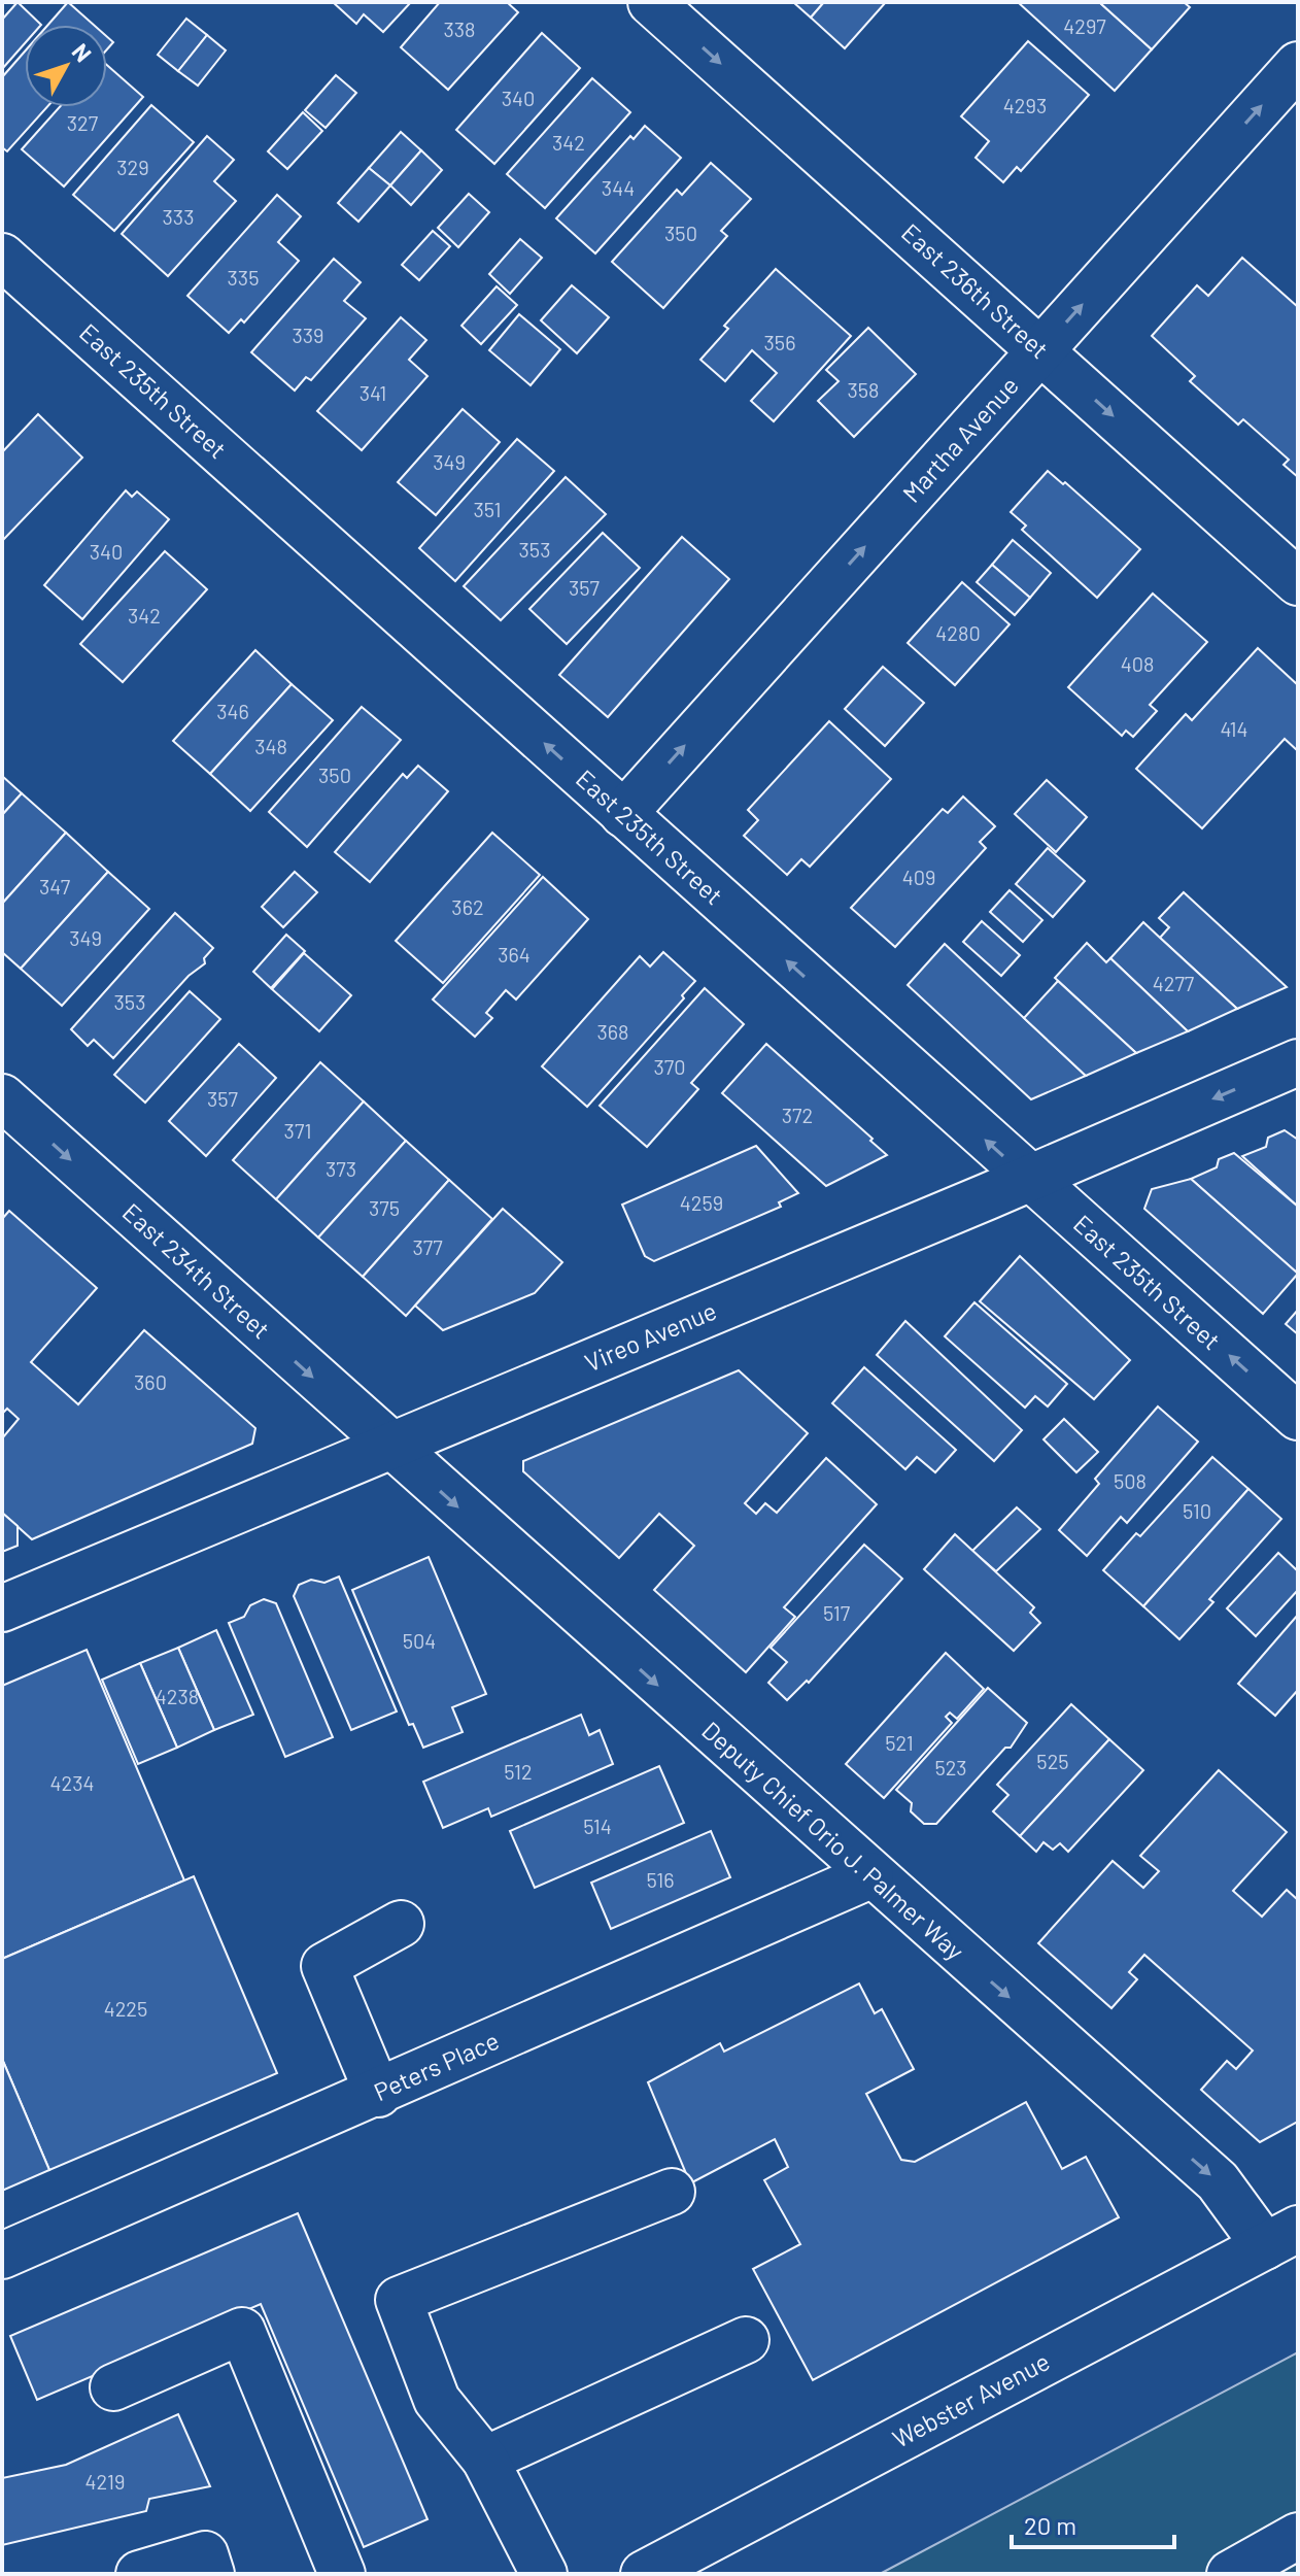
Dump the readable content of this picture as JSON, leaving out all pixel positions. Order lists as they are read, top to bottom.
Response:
{
  "streets": {
    "main road": [
      "East 236th Street",
      "East 235th Street",
      "Martha Avenue",
      "East 234th Street",
      "Vireo Avenue",
      "Deputy Chief Orio J. Palmer Way",
      "Peters Place",
      "Webster Avenue"
    ]
  },
  "crossings": [
    ["East 236th Street", "Martha Avenue"],
    ["East 235th Street", "Martha Avenue"],
    ["East 235th Street", "Vireo Avenue"],
    ["East 234th Street", "Vireo Avenue"],
    ["East 234th Street", "Deputy Chief Orio J. Palmer Way"],
    ["Vireo Avenue", "Deputy Chief Orio J. Palmer Way"],
    ["Deputy Chief Orio J. Palmer Way", "Peters Place"],
    ["Deputy Chief Orio J. Palmer Way", "Webster Avenue"]
  ],
  "one_way": [
    "East 236th Street",
    "East 235th Street",
    "Martha Avenue",
    "East 234th Street",
    "Deputy Chief Orio J. Palmer Way"
  ],
  "house_numbers": [
    "4297",
    "338",
    "340",
    "4293",
    "327",
    "342",
    "329",
    "344",
    "333",
    "350",
    "335",
    "339",
    "356",
    "358",
    "341",
    "349",
    "351",
    "353",
    "340",
    "357",
    "342",
    "4280",
    "408",
    "346",
    "414",
    "348",
    "350",
    "409",
    "347",
    "362",
    "349",
    "364",
    "4277",
    "353",
    "368",
    "370",
    "357",
    "372",
    "371",
    "373",
    "4259",
    "375",
    "377",
    "360",
    "508",
    "510",
    "517",
    "504",
    "4238",
    "521",
    "525",
    "523",
    "512",
    "4234",
    "514",
    "516",
    "4225",
    "4219"
  ],
  "scale_bar": "20 m",
  "north": "top right"
}
